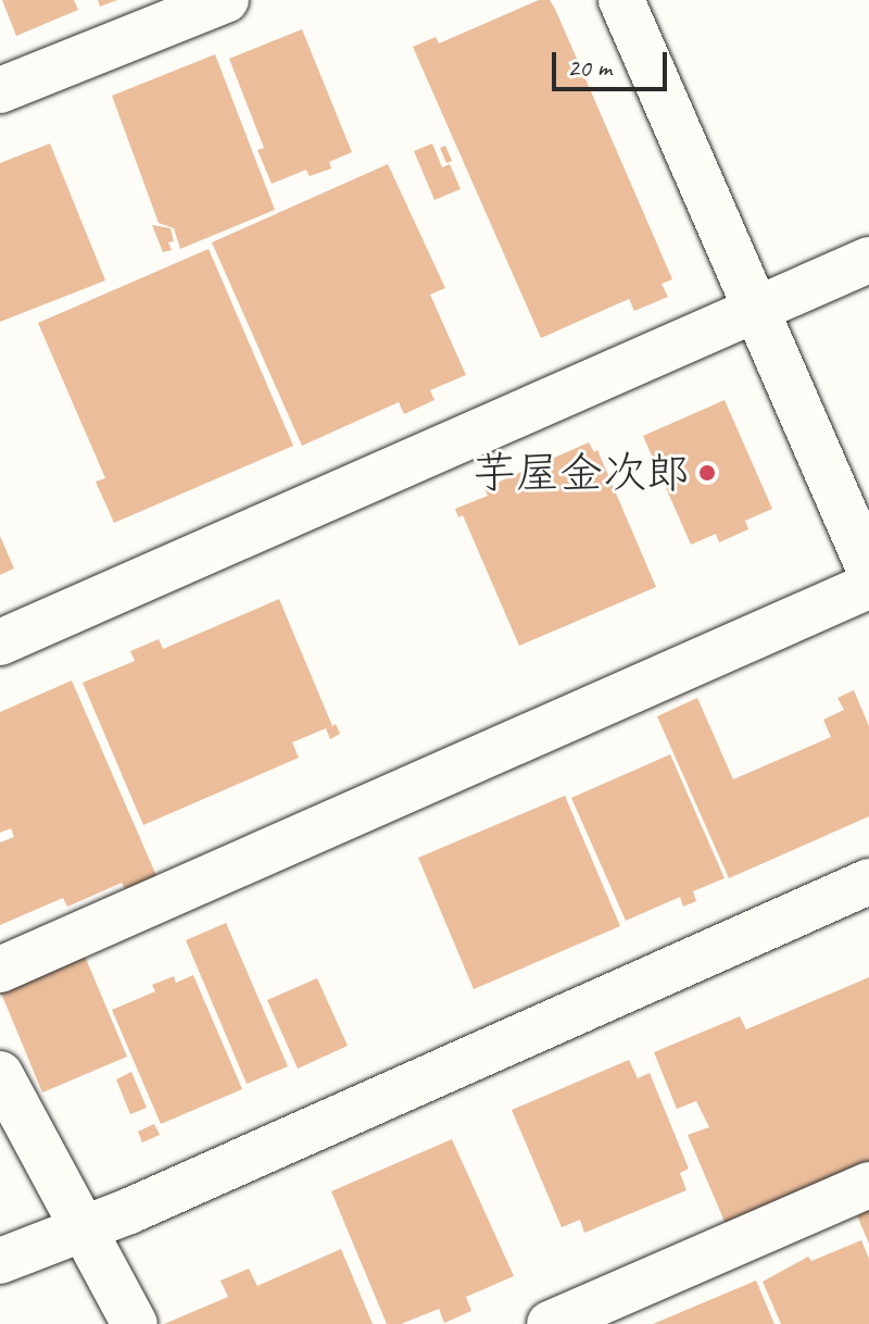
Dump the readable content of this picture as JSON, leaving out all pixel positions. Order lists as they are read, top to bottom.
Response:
{
  "places": ["芋屋金次郎"],
  "scale_bar": "20 m"
}
